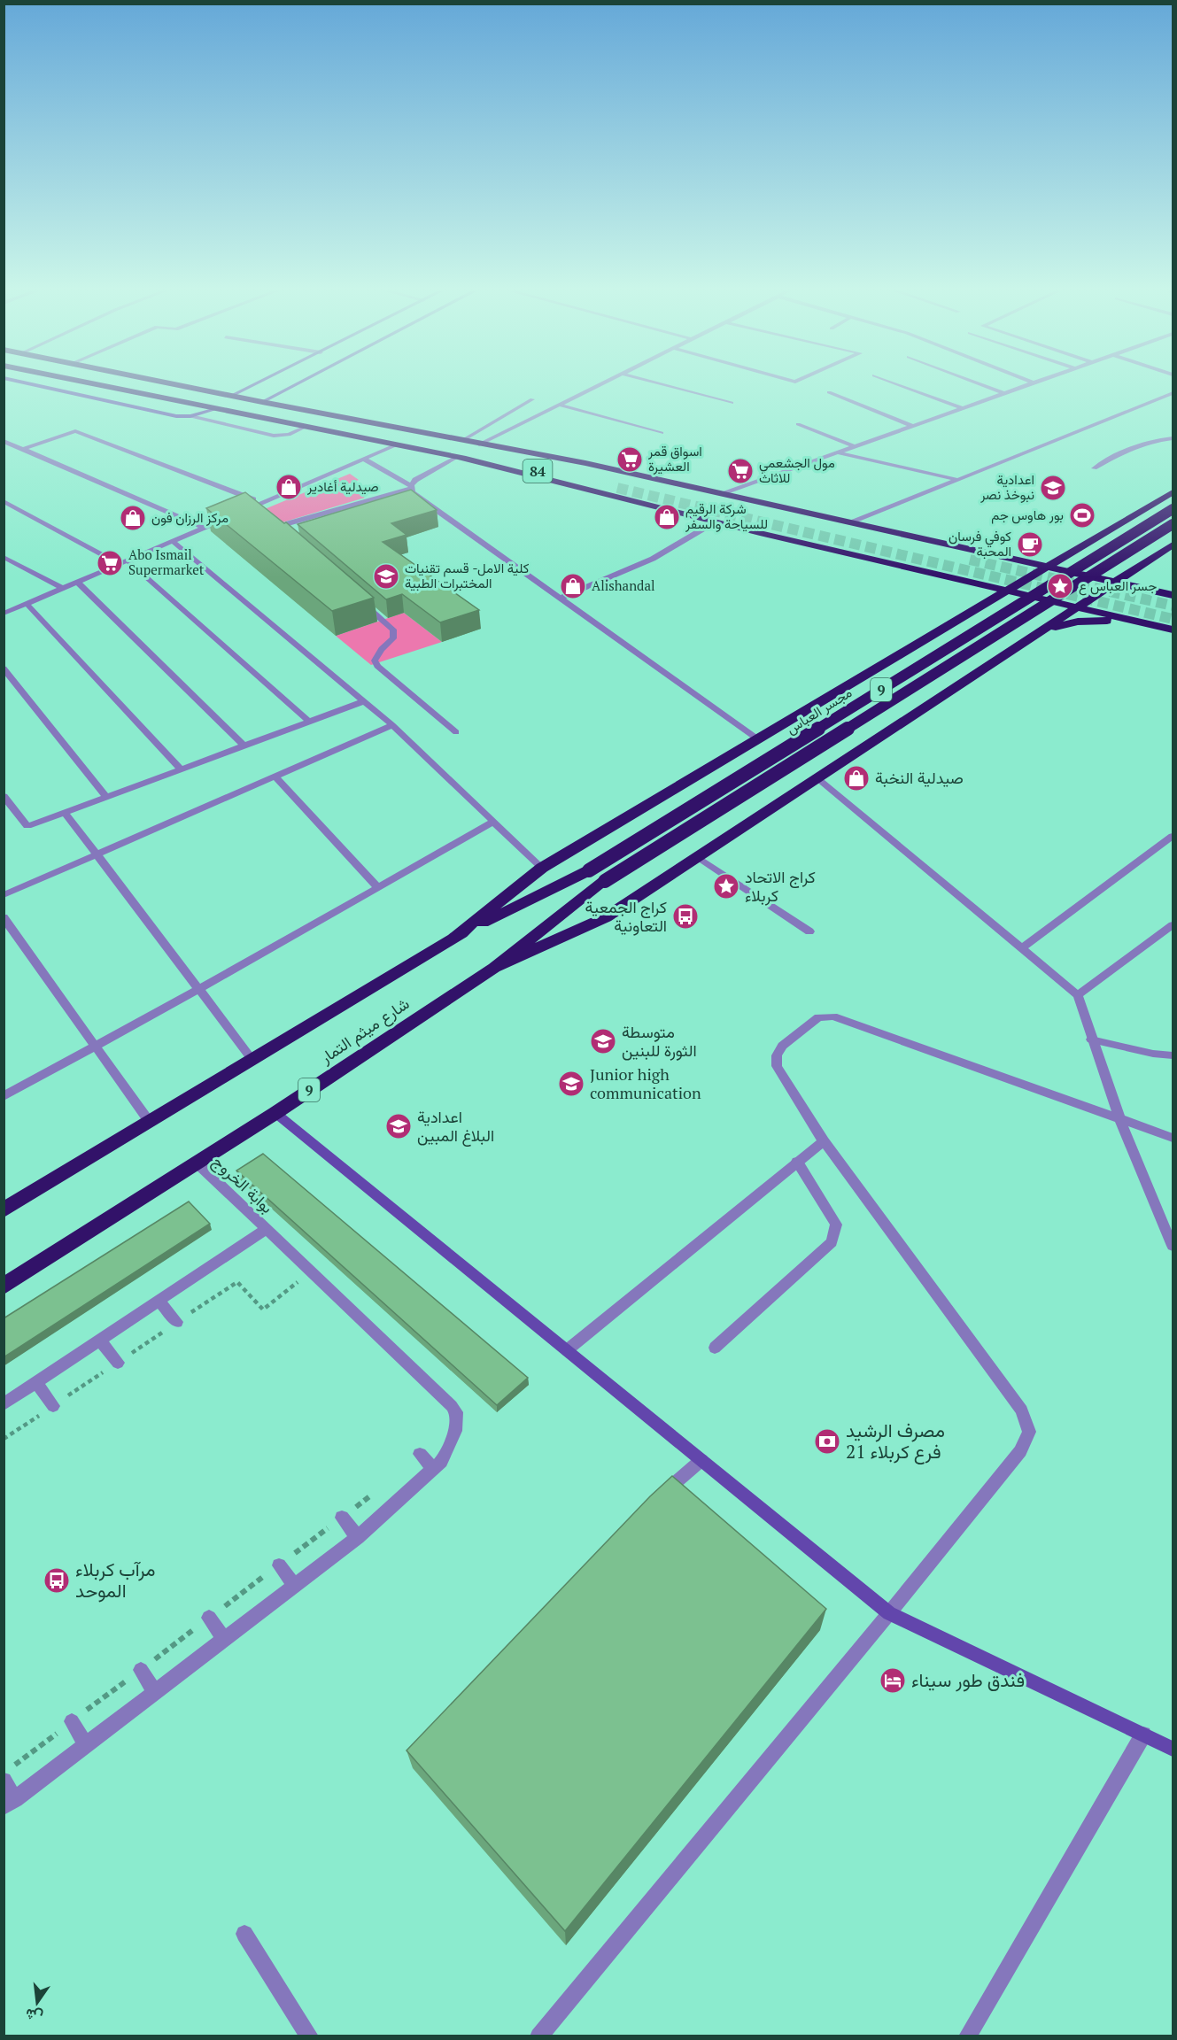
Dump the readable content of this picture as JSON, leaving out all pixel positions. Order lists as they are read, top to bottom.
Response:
{
  "streets": {
    "highway": [
      "84",
      "9",
      "مجسر العباس",
      "شارع ميثم التمار"
    ],
    "street": ["بوابة الخروج"]
  },
  "crossings": [
    ["مجسر العباس", "شارع ميثم التمار"],
    ["شارع ميثم التمار", "بوابة الخروج"]
  ],
  "places": {
    "supermarket": ["اسواق قمر العشيرة", "مول الجشعمي للاثاث", "Abo Ismail Supermarket"],
    "shop": [
      "صيدلية أغادير",
      "شركة الرقيم للسياحة والسفر",
      "مركز الرزان فون",
      "Alishandal",
      "صيدلية النخبة"
    ],
    "school or university": [
      "اعدادية نبوخذ نصر",
      "كلية الامل- قسم تقنيات المختبرات الطبية",
      "متوسطة الثورة للبنين",
      "Junior high communication",
      "اعدادية البلاغ المبين"
    ],
    "sports": ["بور هاوس جم"],
    "cafe": ["كوفي فرسان المحبة"],
    "place": ["جسر العباس ع", "كراج الاتحاد كربلاء"],
    "bus stop": ["كراج الجمعية التعاونية", "مرآب كربلاء الموحد"],
    "bank": ["مصرف الرشيد فرع كربلاء 21"],
    "hotel": ["فندق طور سيناء"]
  },
  "north": "bottom"
}
